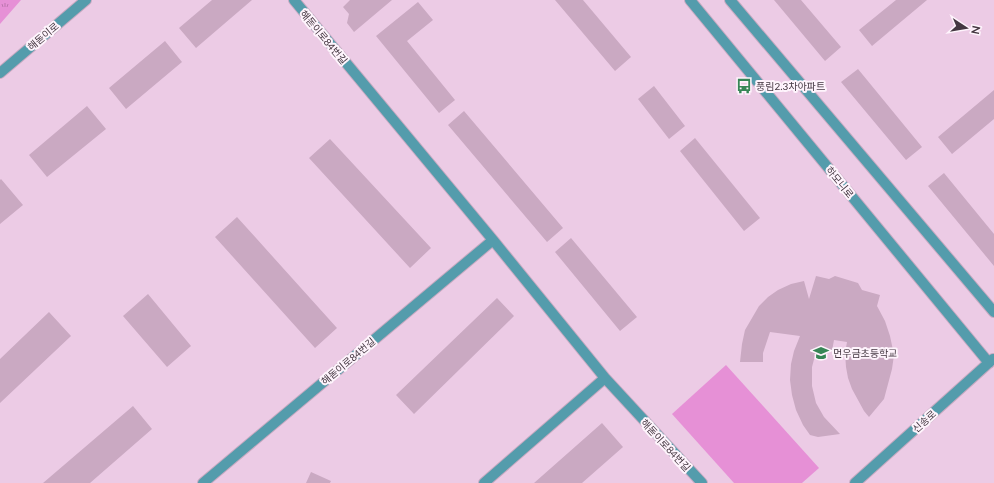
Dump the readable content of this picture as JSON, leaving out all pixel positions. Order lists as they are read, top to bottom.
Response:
{
  "streets": {
    "street": [
      "해돋이로",
      "해돋이로84번길",
      "하모니로",
      "신송로"
    ]
  },
  "crossings": [
    ["하모니로", "신송로"]
  ],
  "places": {
    "bus stop": ["풍림2.3차아파트"],
    "school or university": ["먼우금초등학교"]
  },
  "north": "right"
}
